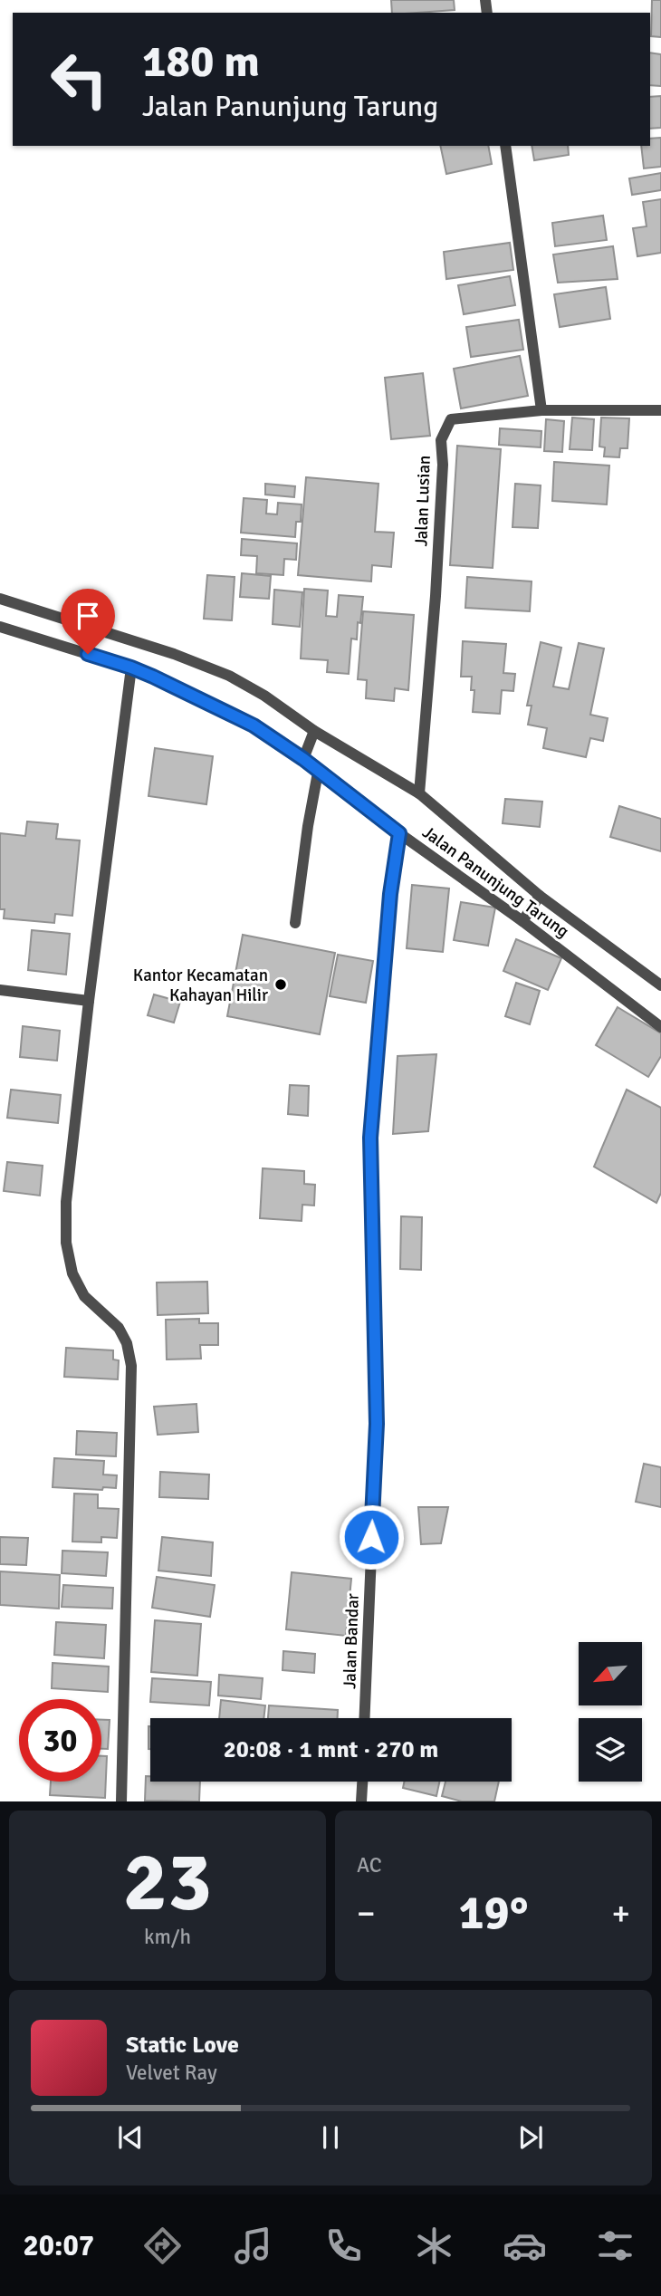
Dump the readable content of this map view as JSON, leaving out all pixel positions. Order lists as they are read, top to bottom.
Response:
{
  "streets": {
    "street": ["Jalan Lusian", "Jalan Panunjung Tarung", "Jalan Bandar"]
  },
  "crossings": [
    ["Jalan Lusian", "Jalan Panunjung Tarung"],
    ["Jalan Panunjung Tarung", "Jalan Bandar"]
  ],
  "places": ["Kantor Kecamatan Kahayan Hilir"],
  "north": "bottom left",
  "page": {
    "turn": ["180 m", "Jalan Panunjung Tarung"],
    "limit": "30",
    "trip": "20:08 · 1 mnt · 270 m",
    "tile": [
      ["23", "km/h"],
      "AC"
    ],
    "heat": ["−", "19°", "+"],
    "song": ["Static Love", "Velvet Ray"],
    "tabs": "20:07"
  }
}
